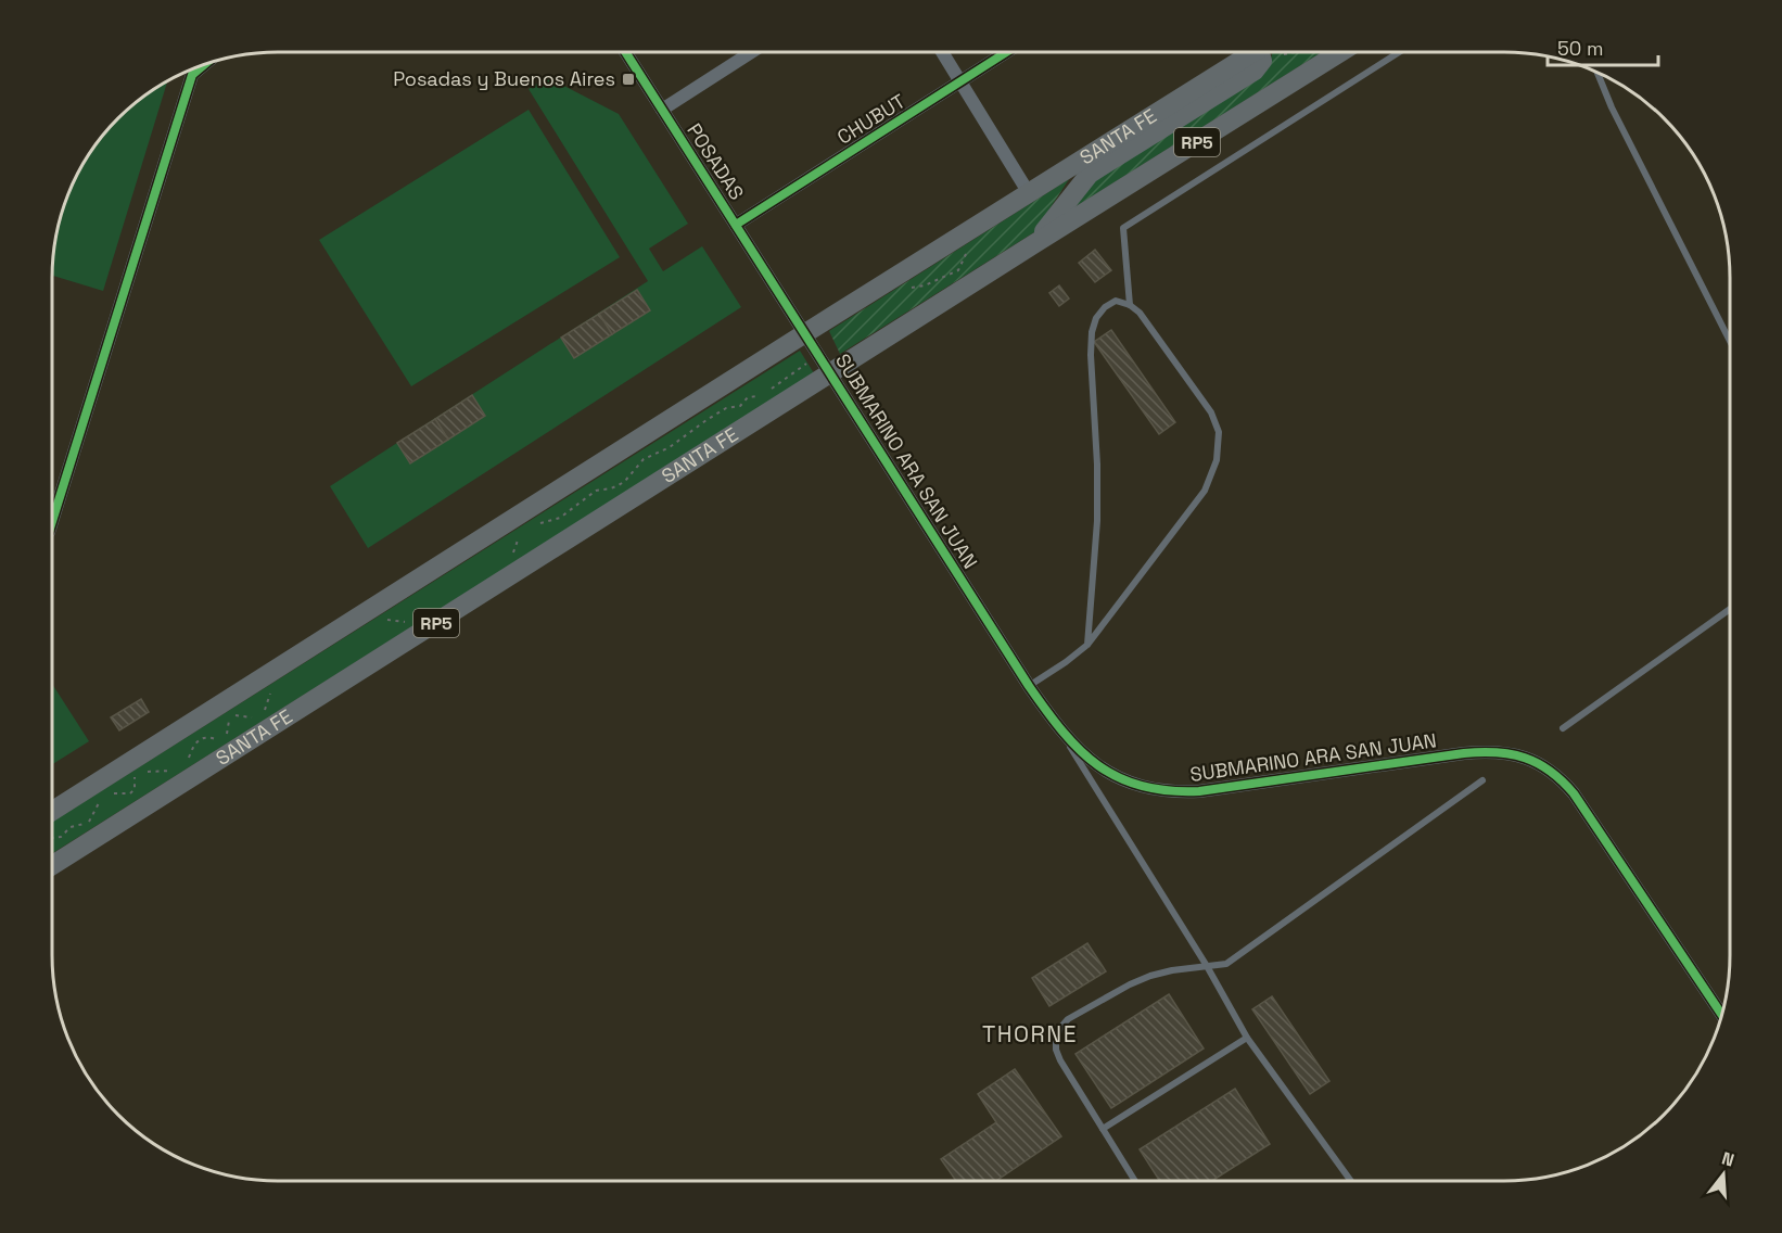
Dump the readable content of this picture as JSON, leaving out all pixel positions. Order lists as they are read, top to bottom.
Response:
{
  "streets": {
    "main road": ["SANTA FE", "RP5"],
    "street": ["CHUBUT", "POSADAS", "SUBMARINO ARA SAN JUAN"]
  },
  "crossings": [
    ["CHUBUT", "POSADAS"],
    ["SANTA FE", "POSADAS"],
    ["SANTA FE", "SUBMARINO ARA SAN JUAN"],
    ["POSADAS", "SUBMARINO ARA SAN JUAN"]
  ],
  "districts": ["THORNE"],
  "places": {
    "transit": ["Posadas y Buenos Aires"]
  },
  "scale_bar": "50 m",
  "north": "top"
}
